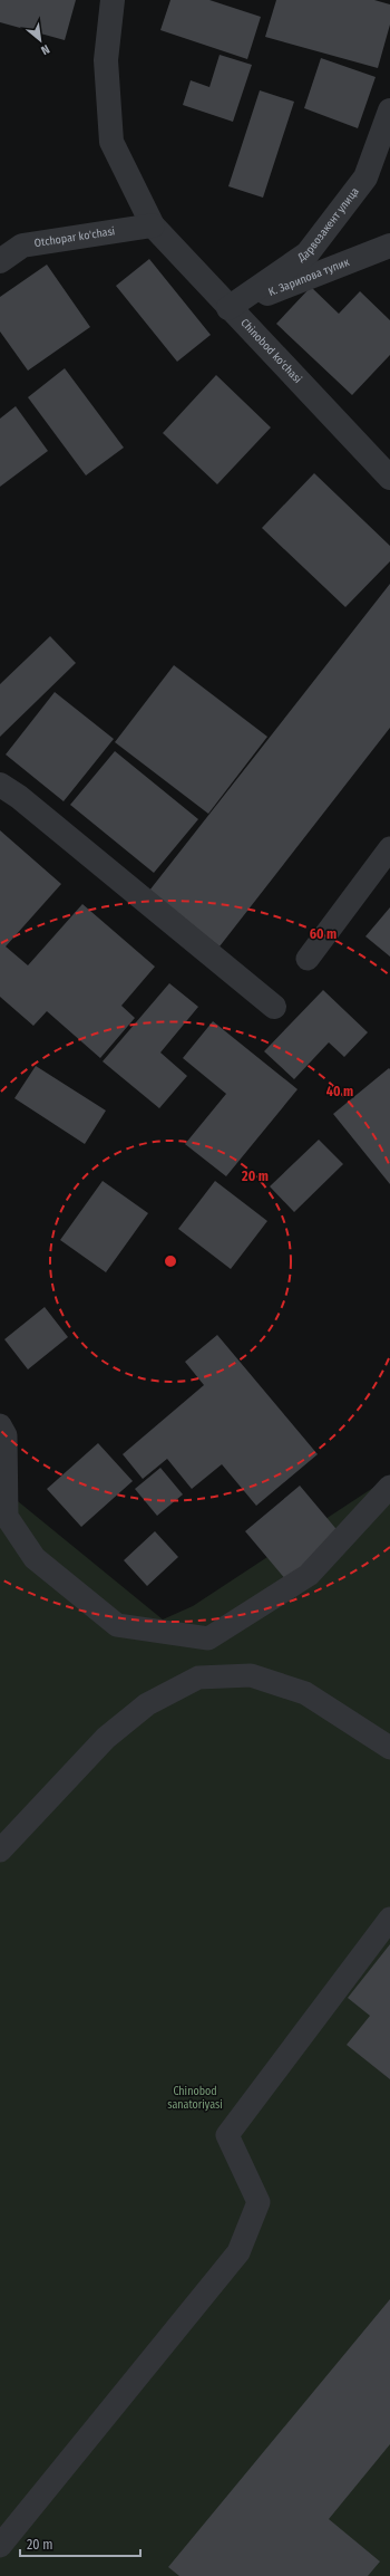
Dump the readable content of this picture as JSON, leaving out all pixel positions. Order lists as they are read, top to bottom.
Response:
{
  "streets": {
    "street": [
      "Дарвозакент улица",
      "Otchopar ko'chasi",
      "К. Зарипова тупик",
      "Chinobod ko'chasi"
    ]
  },
  "crossings": [
    ["Дарвозакент улица", "К. Зарипова тупик"],
    ["Дарвозакент улица", "Chinobod ko'chasi"],
    ["Otchopar ko'chasi", "Chinobod ko'chasi"],
    ["К. Зарипова тупик", "Chinobod ko'chasi"]
  ],
  "parks": ["Chinobod sanatoriyasi"],
  "scale_bar": "20 m",
  "north": "bottom right",
  "rings": ["60 m", "40 m", "20 m"]
}
